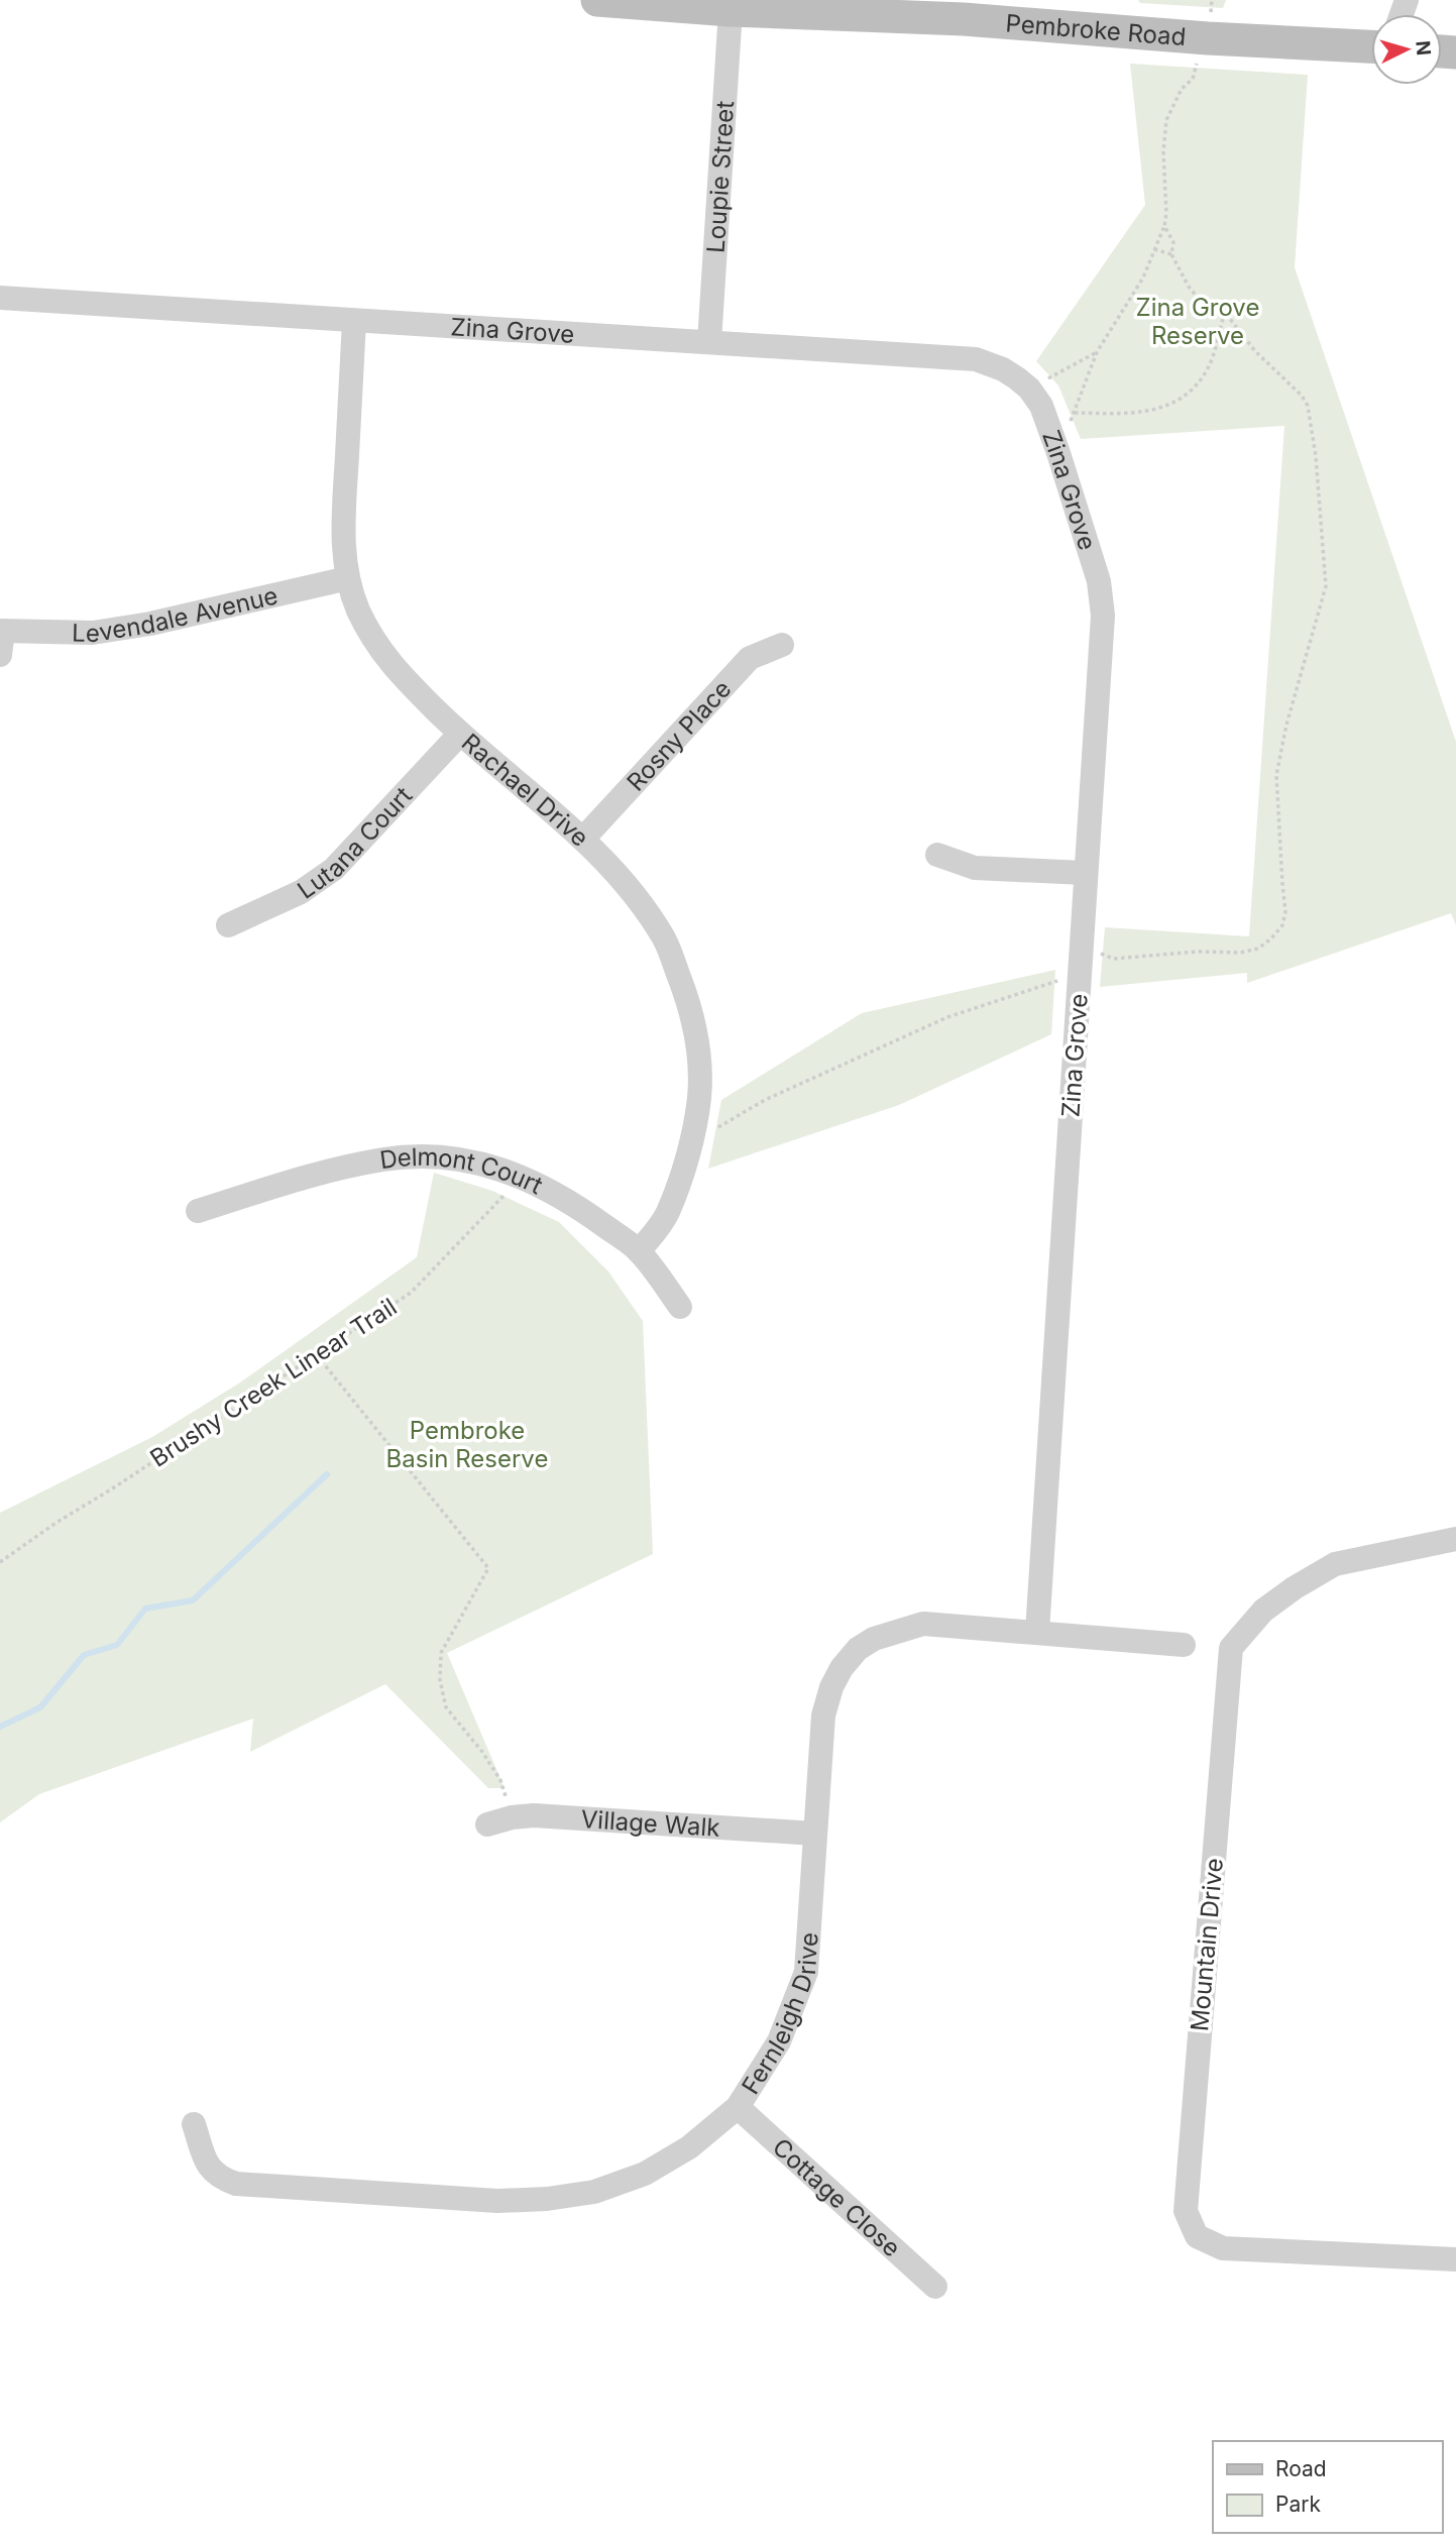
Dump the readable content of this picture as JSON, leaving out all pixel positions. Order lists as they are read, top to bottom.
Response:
{
  "streets": {
    "street": [
      "Pembroke Road",
      "Loupie Street",
      "Zina Grove",
      "Levendale Avenue",
      "Rosny Place",
      "Rachael Drive",
      "Lutana Court",
      "Delmont Court",
      "Village Walk",
      "Mountain Drive",
      "Fernleigh Drive",
      "Cottage Close"
    ],
    "path": ["Brushy Creek Linear Trail"]
  },
  "crossings": [
    ["Pembroke Road", "Loupie Street"],
    ["Loupie Street", "Zina Grove"],
    ["Zina Grove", "Rachael Drive"],
    ["Zina Grove", "Fernleigh Drive"],
    ["Levendale Avenue", "Rachael Drive"],
    ["Rosny Place", "Rachael Drive"],
    ["Rachael Drive", "Lutana Court"],
    ["Rachael Drive", "Delmont Court"],
    ["Delmont Court", "Brushy Creek Linear Trail"],
    ["Village Walk", "Fernleigh Drive"],
    ["Fernleigh Drive", "Cottage Close"]
  ],
  "parks": ["Zina Grove Reserve", "Pembroke Basin Reserve"],
  "legend": ["Road", "Park"],
  "north": "right"
}
